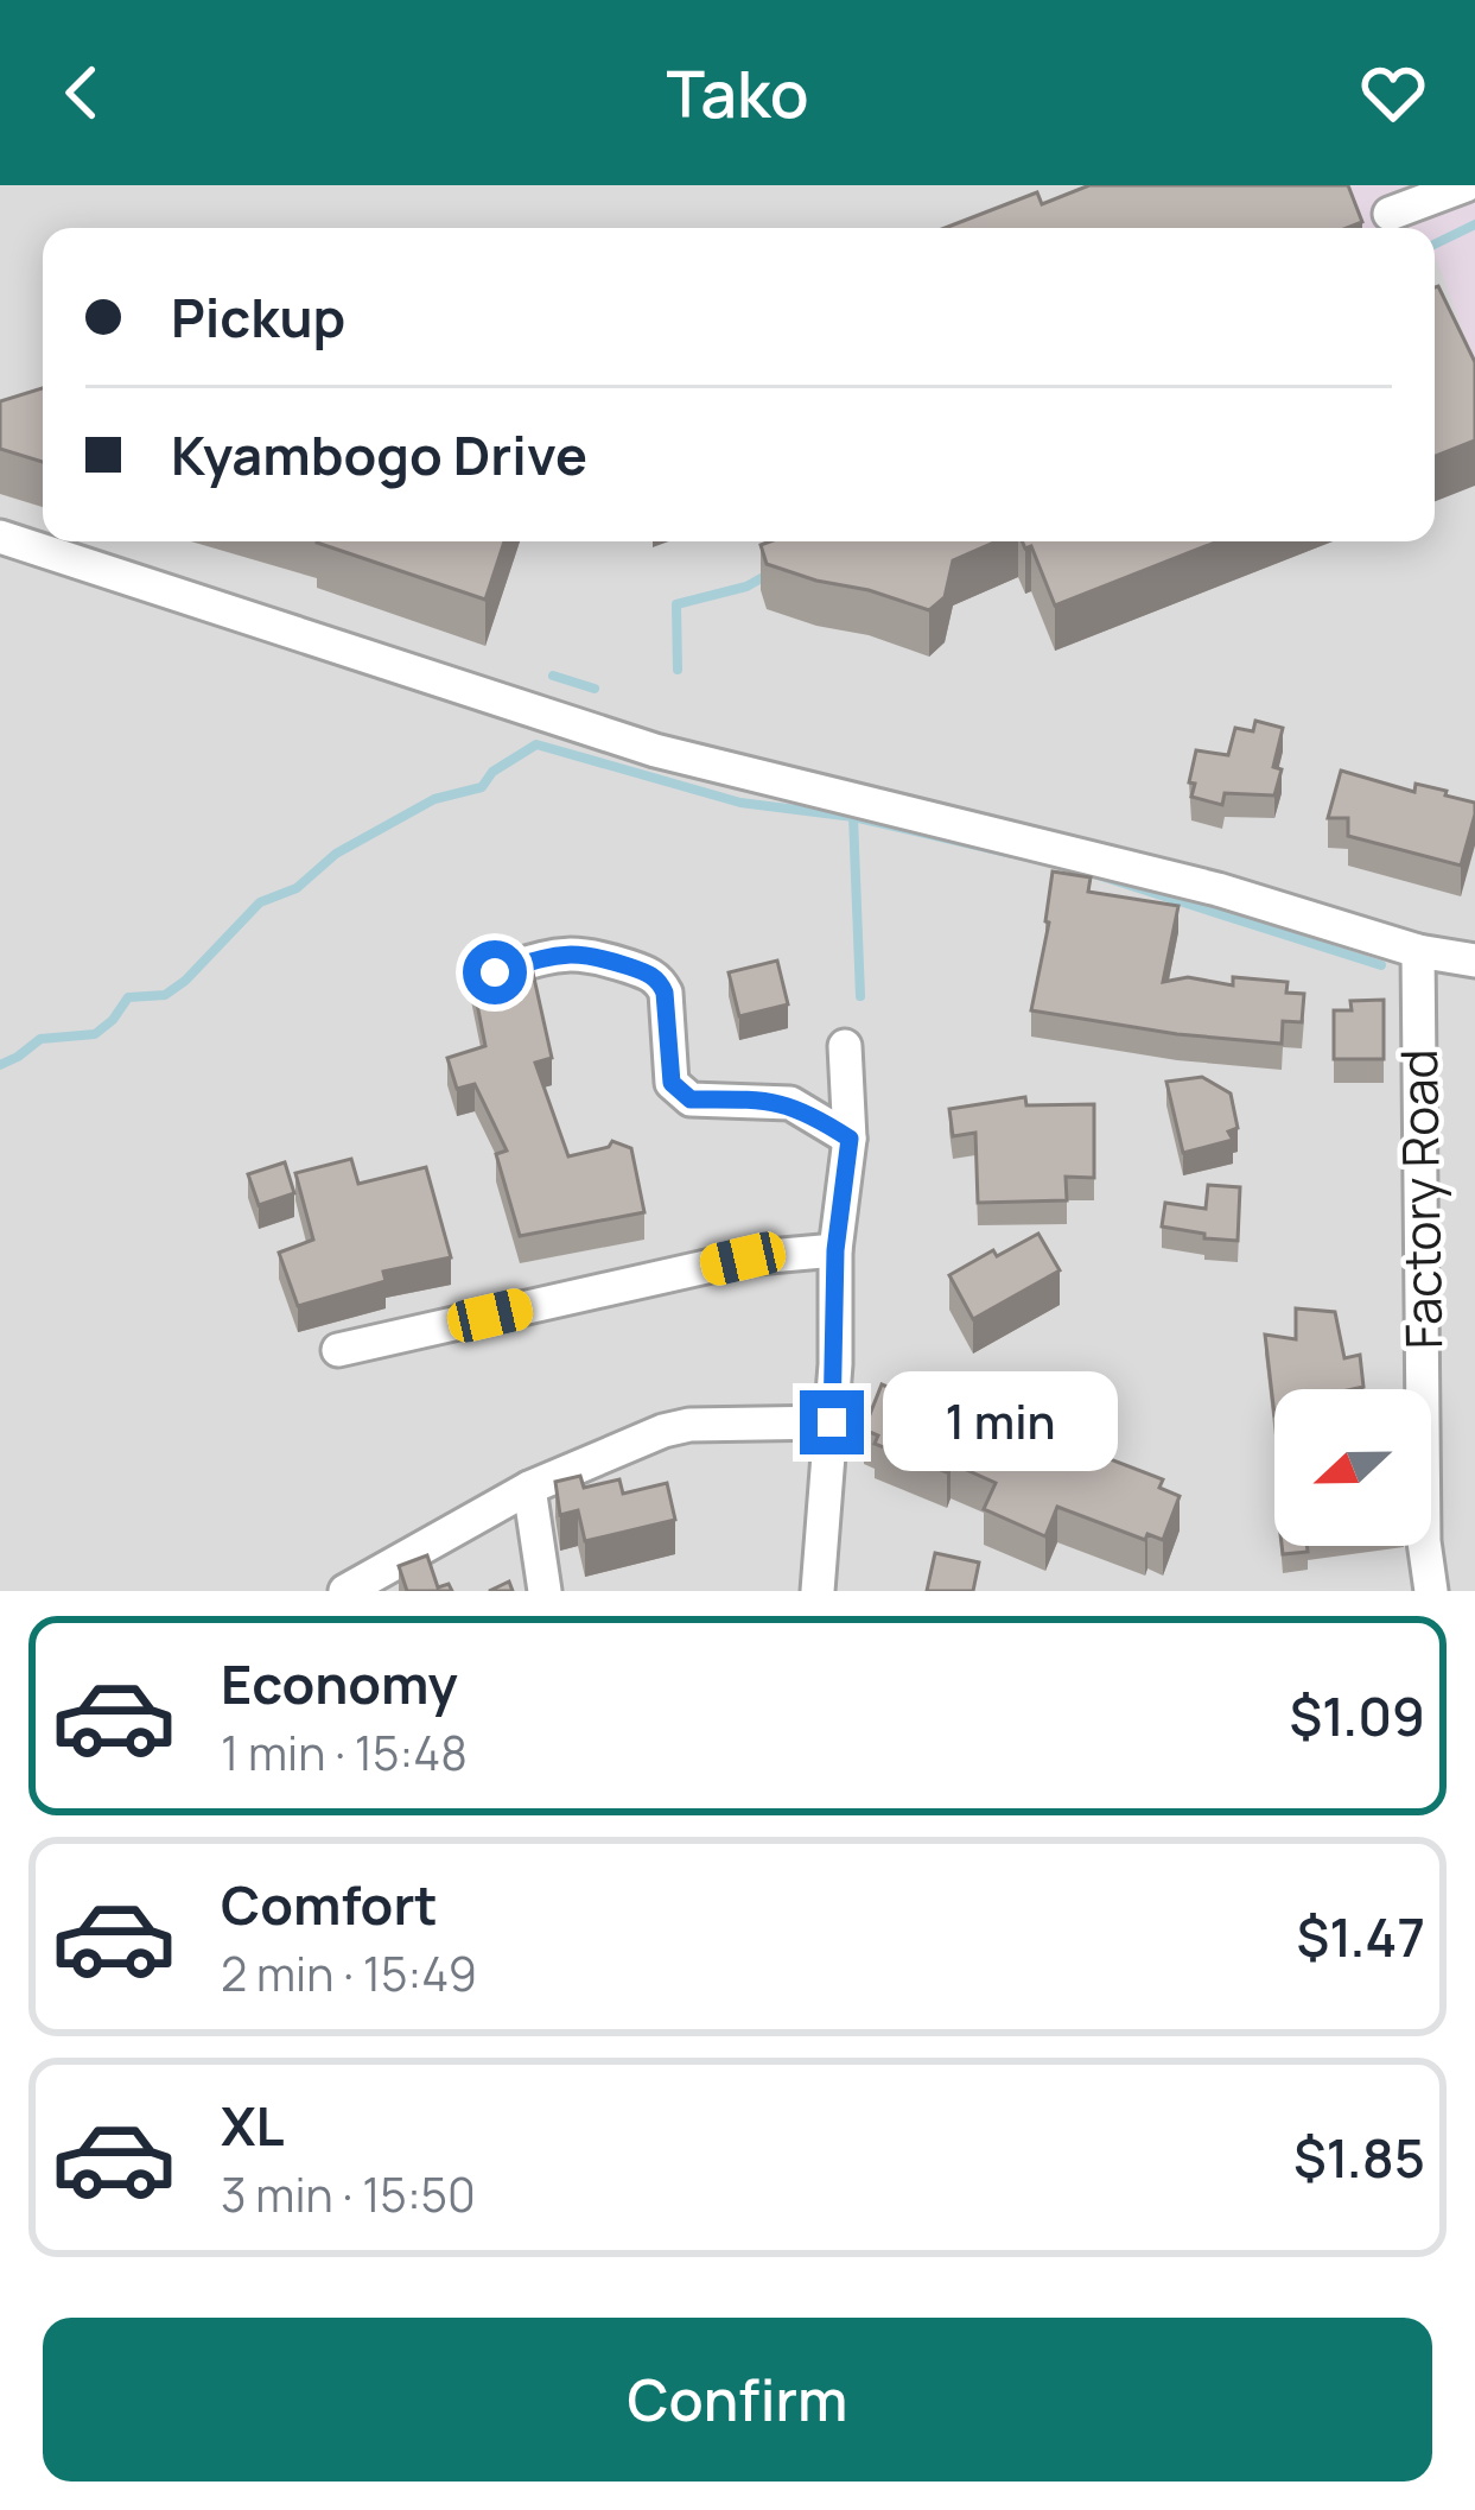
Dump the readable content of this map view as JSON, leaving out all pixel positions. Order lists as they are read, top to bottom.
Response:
{
  "streets": {
    "street": ["Factory Road"]
  },
  "north": "left",
  "page": {
    "header": "Tako",
    "banner": ["Pickup", "Kyambogo Drive"],
    "bubble": "1 min",
    "list": [
      {
        "name": "Economy",
        "note": "1 min · 15:48",
        "value": "$1.09"
      },
      {
        "name": "Comfort",
        "note": "2 min · 15:49",
        "value": "$1.47"
      },
      {
        "name": "XL",
        "note": "3 min · 15:50",
        "value": "$1.85"
      }
    ],
    "buttons": "Confirm"
  }
}
